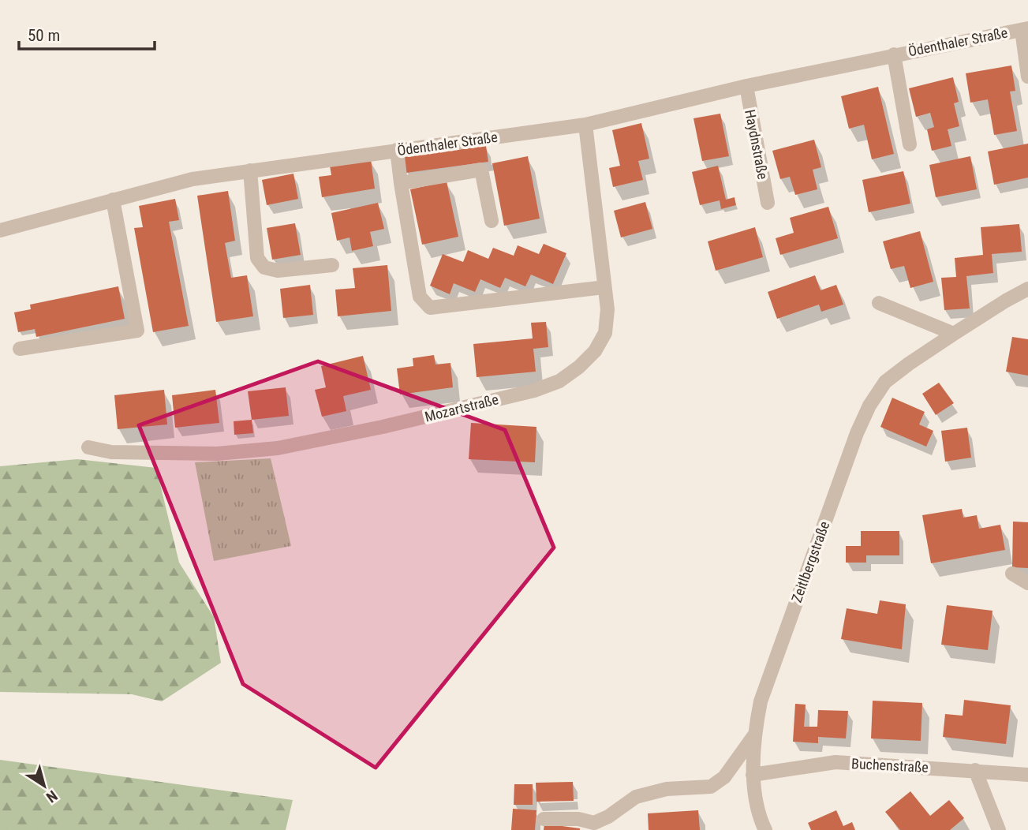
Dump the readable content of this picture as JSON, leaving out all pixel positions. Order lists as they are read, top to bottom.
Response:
{
  "streets": {
    "street": [
      "Ödenthaler Straße",
      "Haydnstraße",
      "Mozartstraße",
      "Zeitlbergstraße",
      "Buchenstraße"
    ]
  },
  "crossings": [
    ["Ödenthaler Straße", "Haydnstraße"],
    ["Ödenthaler Straße", "Mozartstraße"],
    ["Zeitlbergstraße", "Buchenstraße"]
  ],
  "scale_bar": "50 m",
  "north": "bottom right"
}
